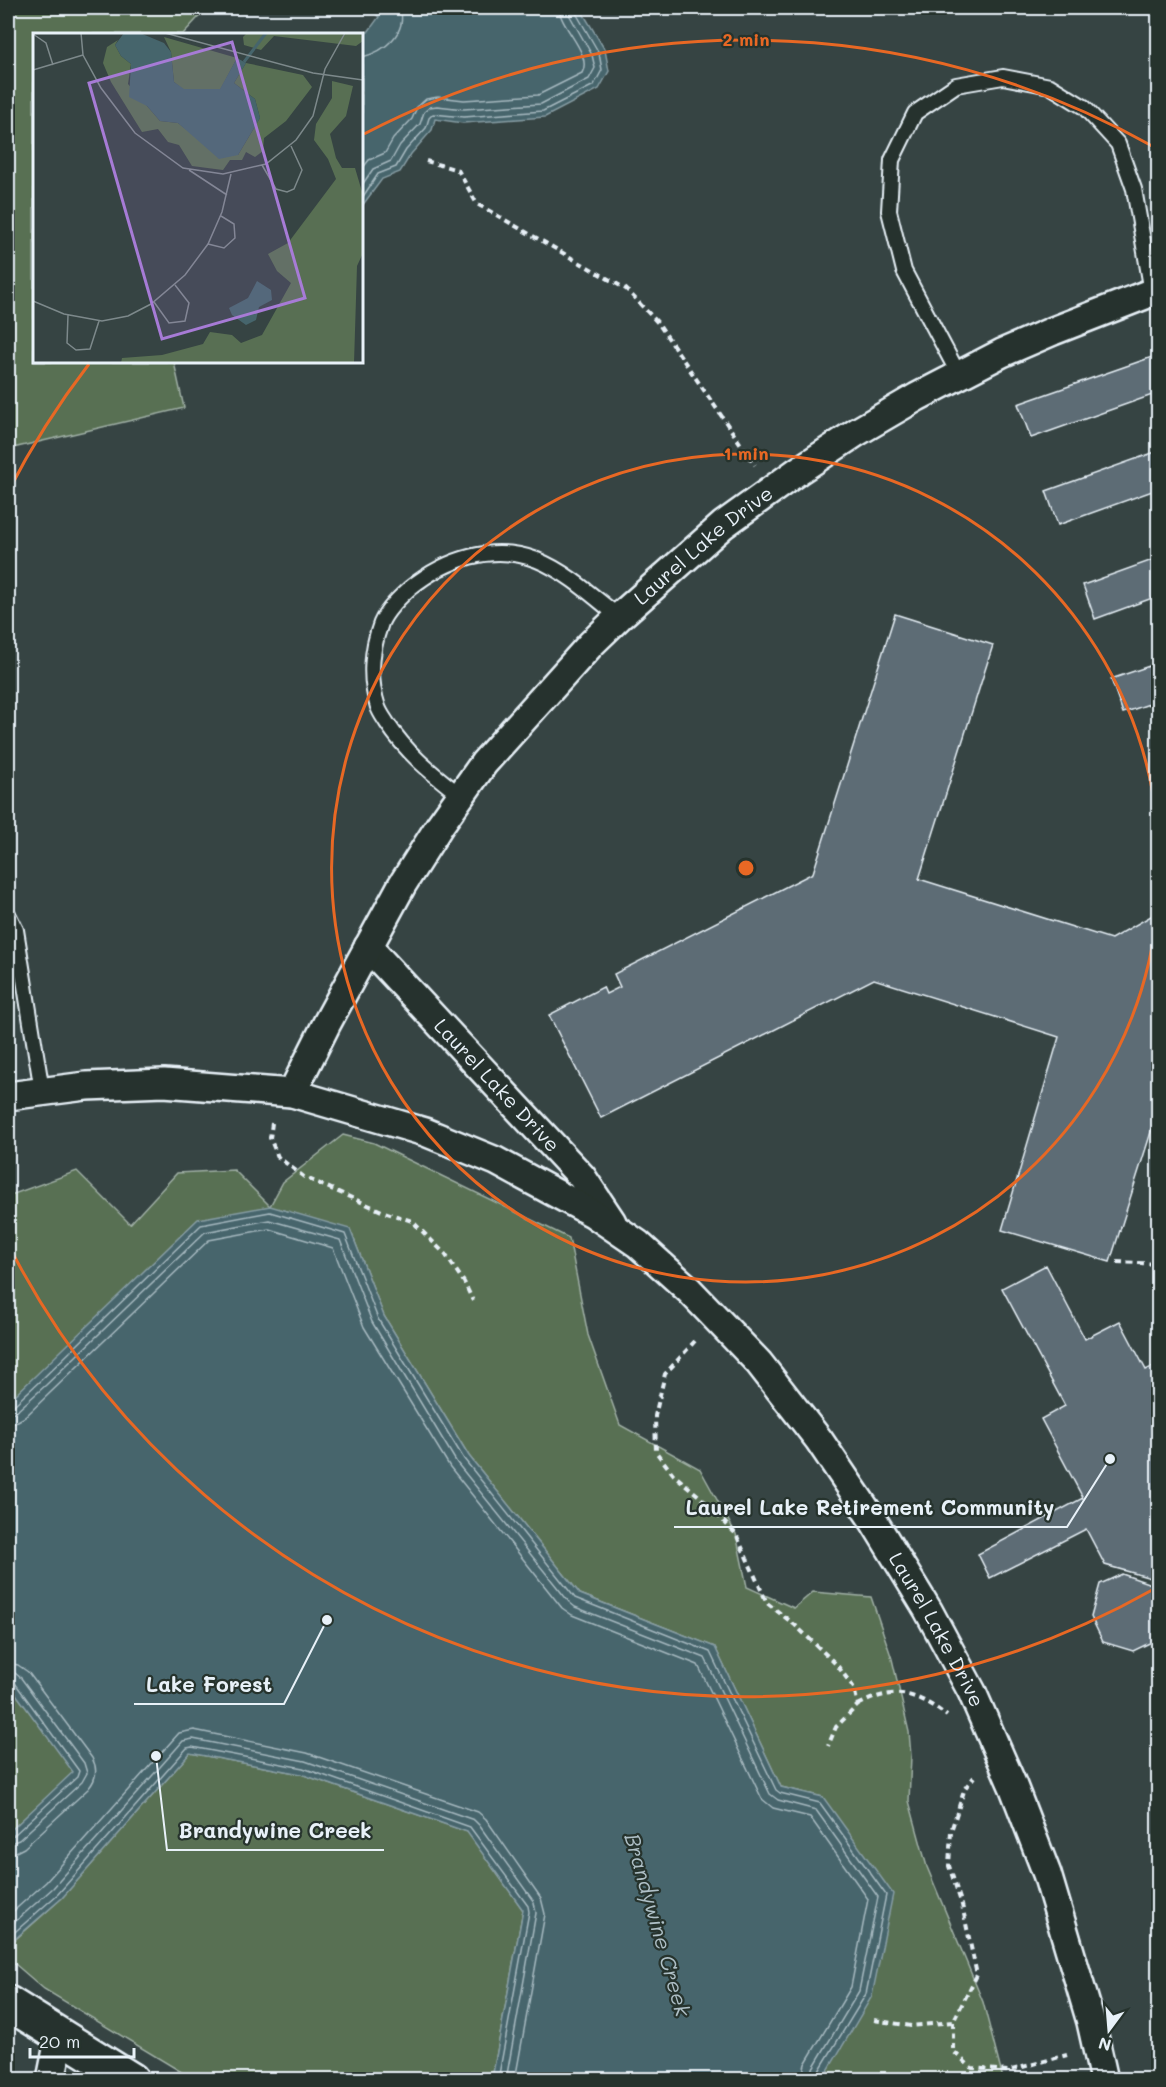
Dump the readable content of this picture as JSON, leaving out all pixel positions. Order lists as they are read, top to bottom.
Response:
{
  "streets": {
    "street": ["Laurel Lake Drive"]
  },
  "water": ["Brandywine Creek"],
  "places": ["Laurel Lake Retirement Community", "Lake Forest", "Brandywine Creek"],
  "scale_bar": "20 m",
  "north": "bottom",
  "rings": ["2 min", "1 min"]
}
